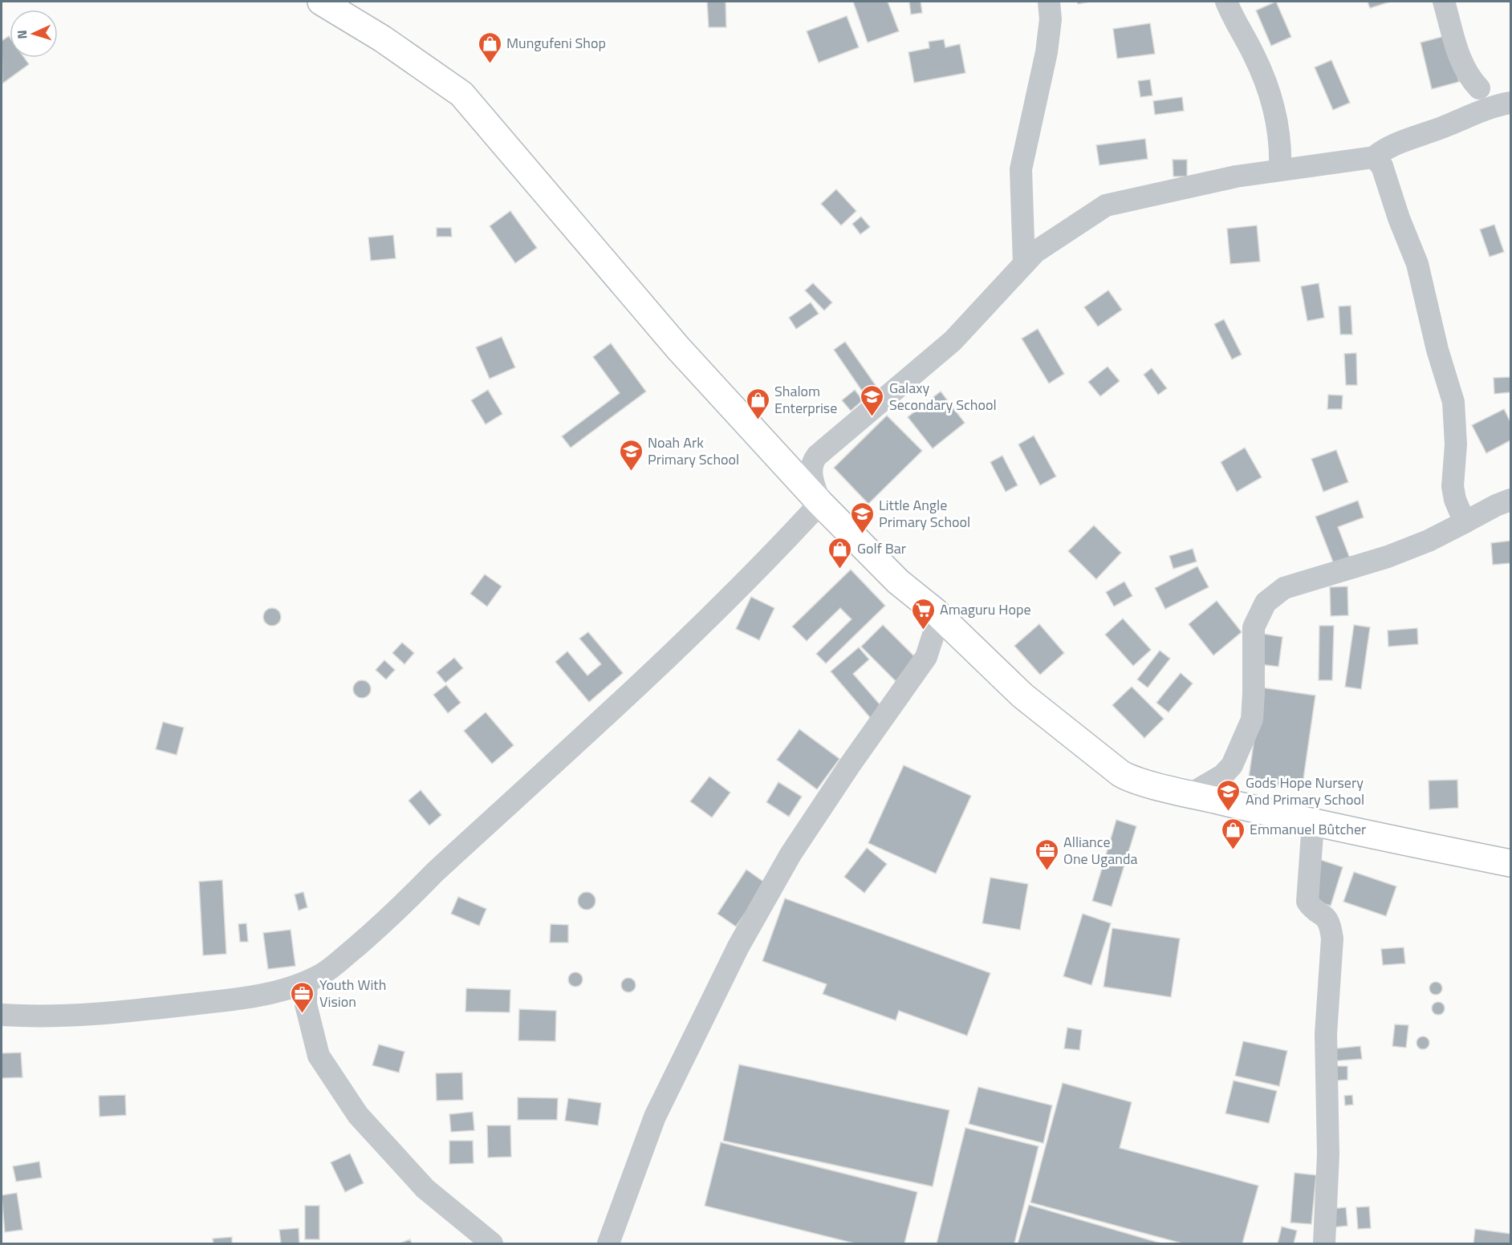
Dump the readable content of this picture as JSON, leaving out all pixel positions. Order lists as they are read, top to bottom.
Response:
{
  "places": {
    "shop": [
      "Mungufeni Shop",
      "Shalom Enterprise",
      "Golf Bar",
      "Emmanuel Bûtcher"
    ],
    "school or university": [
      "Galaxy Secondary School",
      "Noah Ark Primary School",
      "Little Angle Primary School",
      "Gods Hope Nursery And Primary School"
    ],
    "supermarket": ["Amaguru Hope"],
    "office": ["Alliance One Uganda", "Youth With Vision"]
  },
  "north": "left"
}
